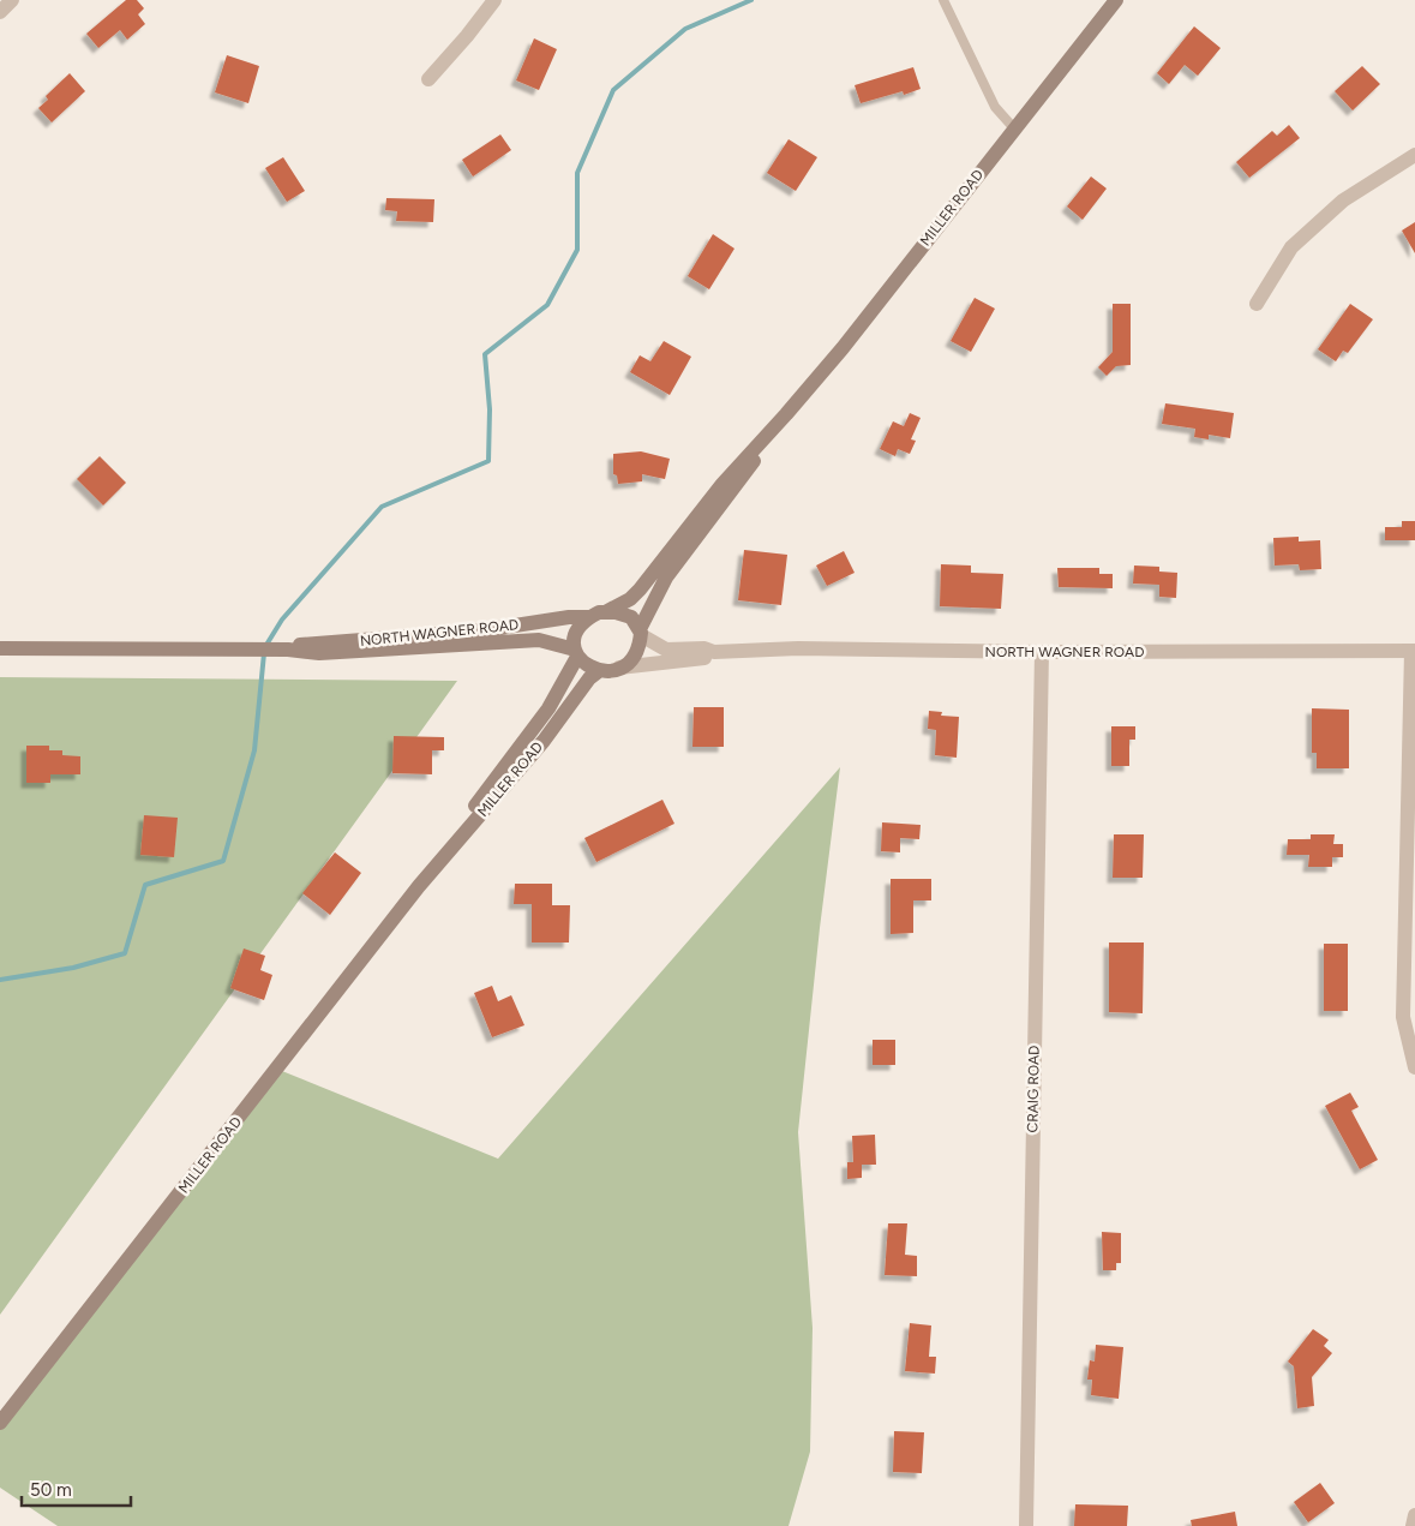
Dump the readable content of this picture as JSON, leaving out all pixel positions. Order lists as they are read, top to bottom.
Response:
{
  "streets": {
    "main road": ["MILLER ROAD", "NORTH WAGNER ROAD"],
    "street": ["CRAIG ROAD"]
  },
  "crossings": [
    ["MILLER ROAD", "NORTH WAGNER ROAD"],
    ["NORTH WAGNER ROAD", "CRAIG ROAD"]
  ],
  "scale_bar": "50 m"
}
